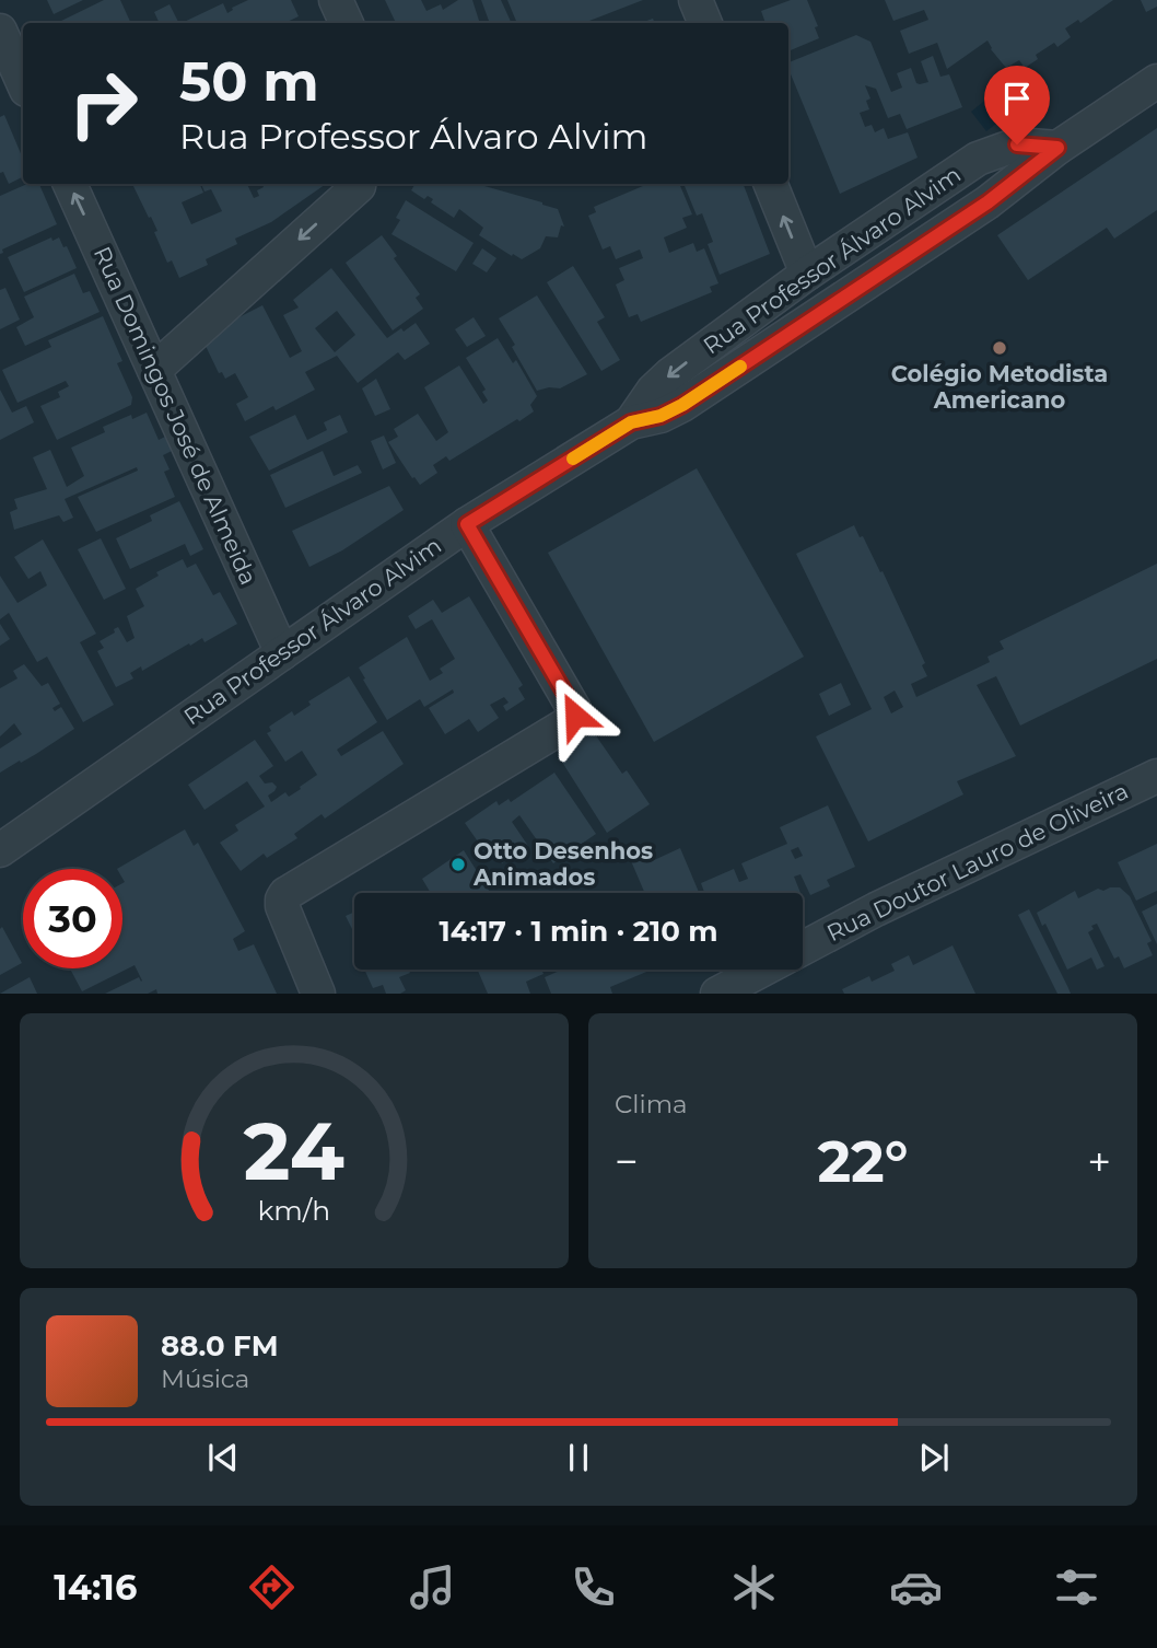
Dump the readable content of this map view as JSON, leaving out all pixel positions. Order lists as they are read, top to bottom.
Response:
{
  "streets": {
    "street": ["Rua Professor Álvaro Alvim", "Rua Domingos José de Almeida", "Rua Doutor Lauro de Oliveira"]
  },
  "crossings": [
    ["Rua Professor Álvaro Alvim", "Rua Domingos José de Almeida"]
  ],
  "one_way": ["Rua Domingos José de Almeida"],
  "places": ["Colégio Metodista Americano", "Otto Desenhos Animados"],
  "page": {
    "turn": ["50 m", "Rua Professor Álvaro Alvim"],
    "limit": "30",
    "trip": "14:17 · 1 min · 210 m",
    "tile": "Clima",
    "heat": ["−", "22°", "+"],
    "song": ["88.0 FM", "Música"],
    "tabs": "14:16",
    "gauge": ["24", "km/h"]
  }
}
